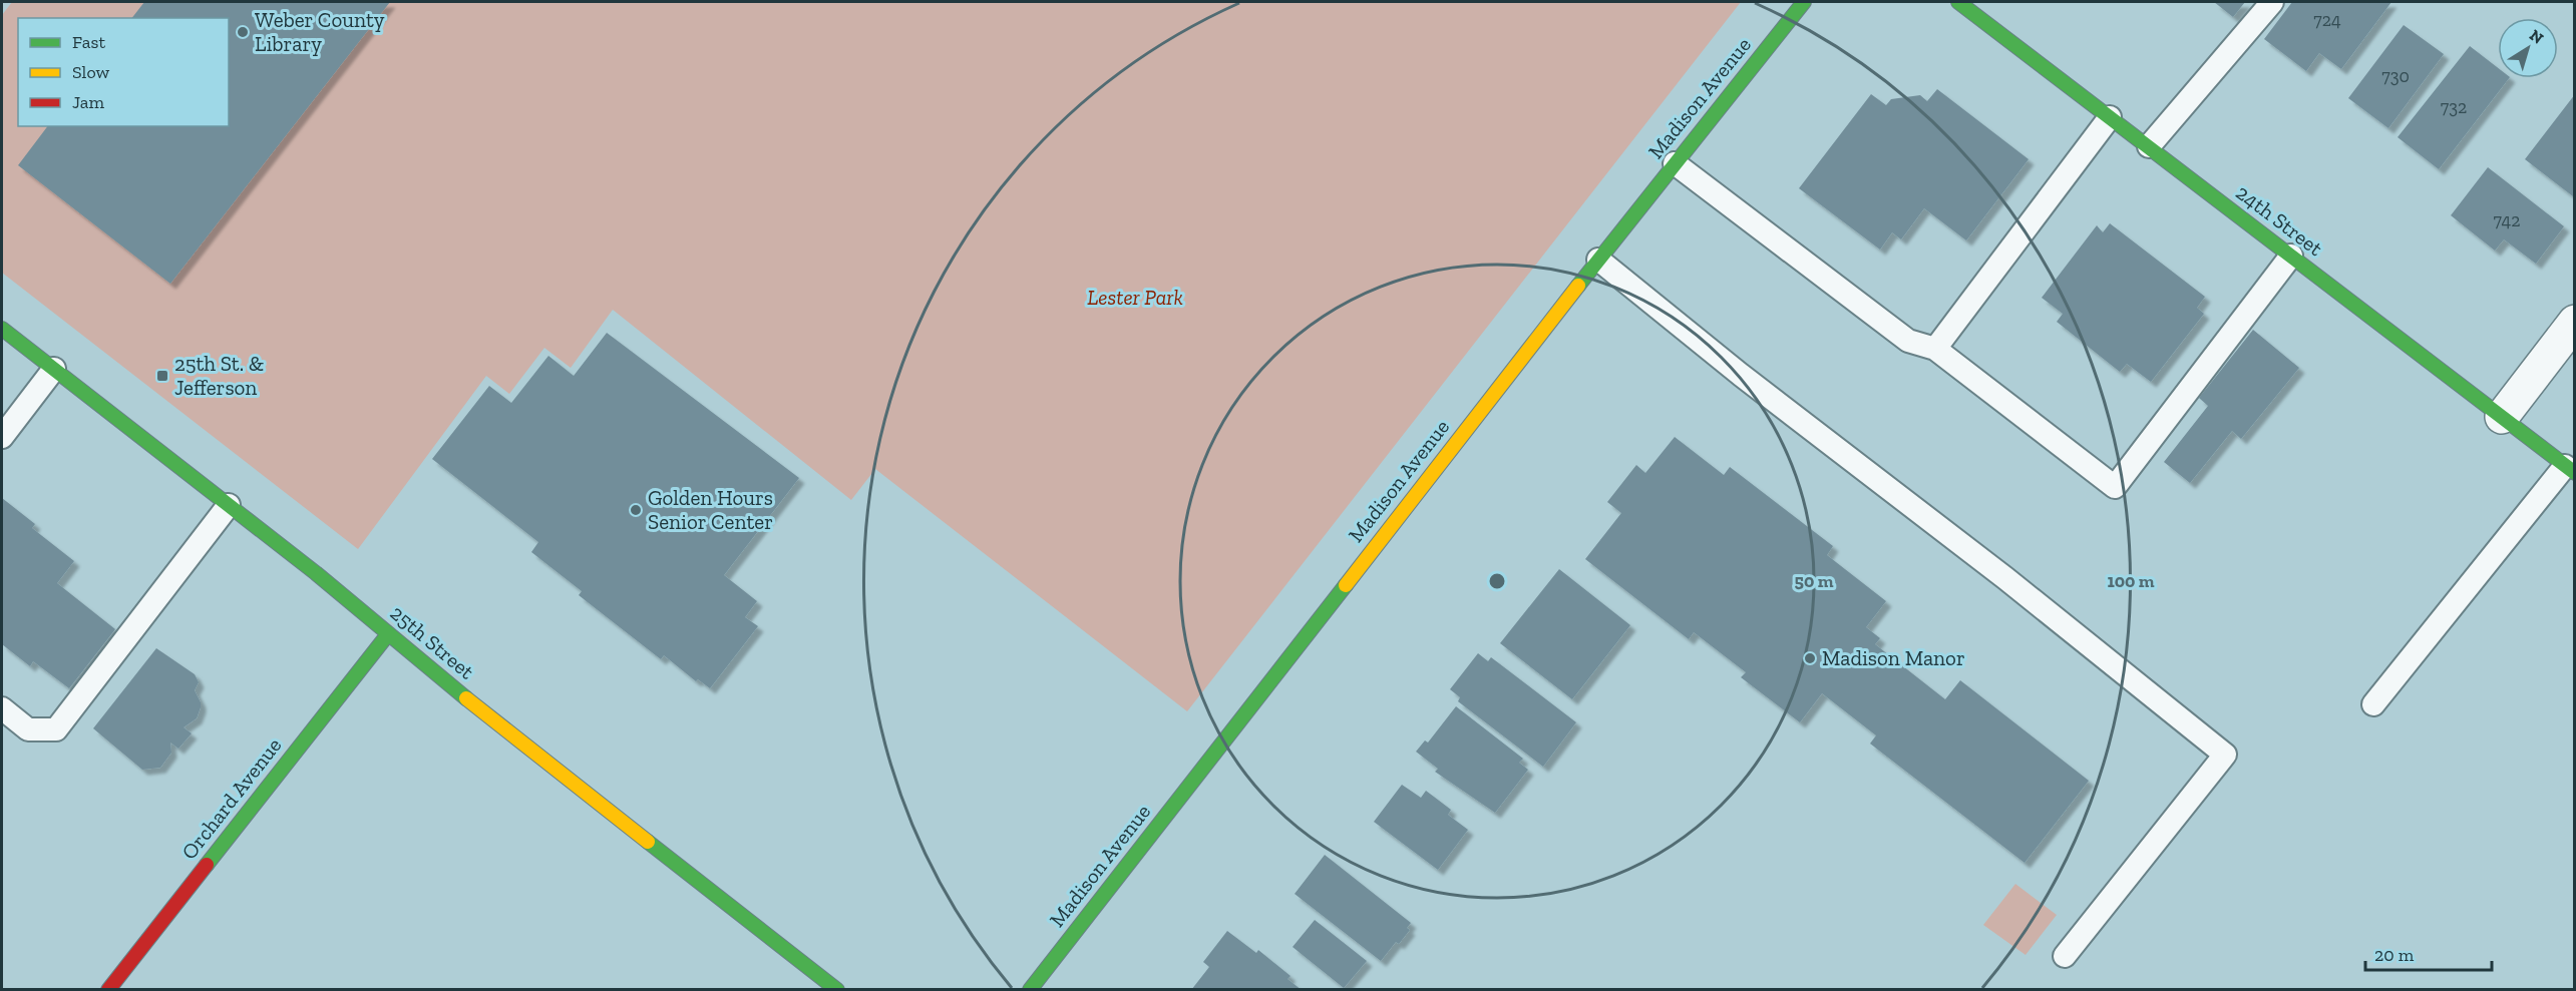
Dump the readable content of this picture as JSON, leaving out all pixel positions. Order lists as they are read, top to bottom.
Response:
{
  "streets": {
    "street": [
      "Madison Avenue",
      "24th Street",
      "25th Street",
      "Orchard Avenue"
    ]
  },
  "crossings": [
    ["25th Street", "Orchard Avenue"]
  ],
  "parks": ["Lester Park"],
  "places": {
    "other": ["Weber County Library", "Golden Hours Senior Center", "Madison Manor"],
    "transit": ["25th St. & Jefferson"]
  },
  "house_numbers": [
    "724",
    "730",
    "732",
    "742"
  ],
  "legend": ["Fast", "Slow", "Jam"],
  "scale_bar": "20 m",
  "north": "top right",
  "rings": ["50 m", "100 m"]
}
